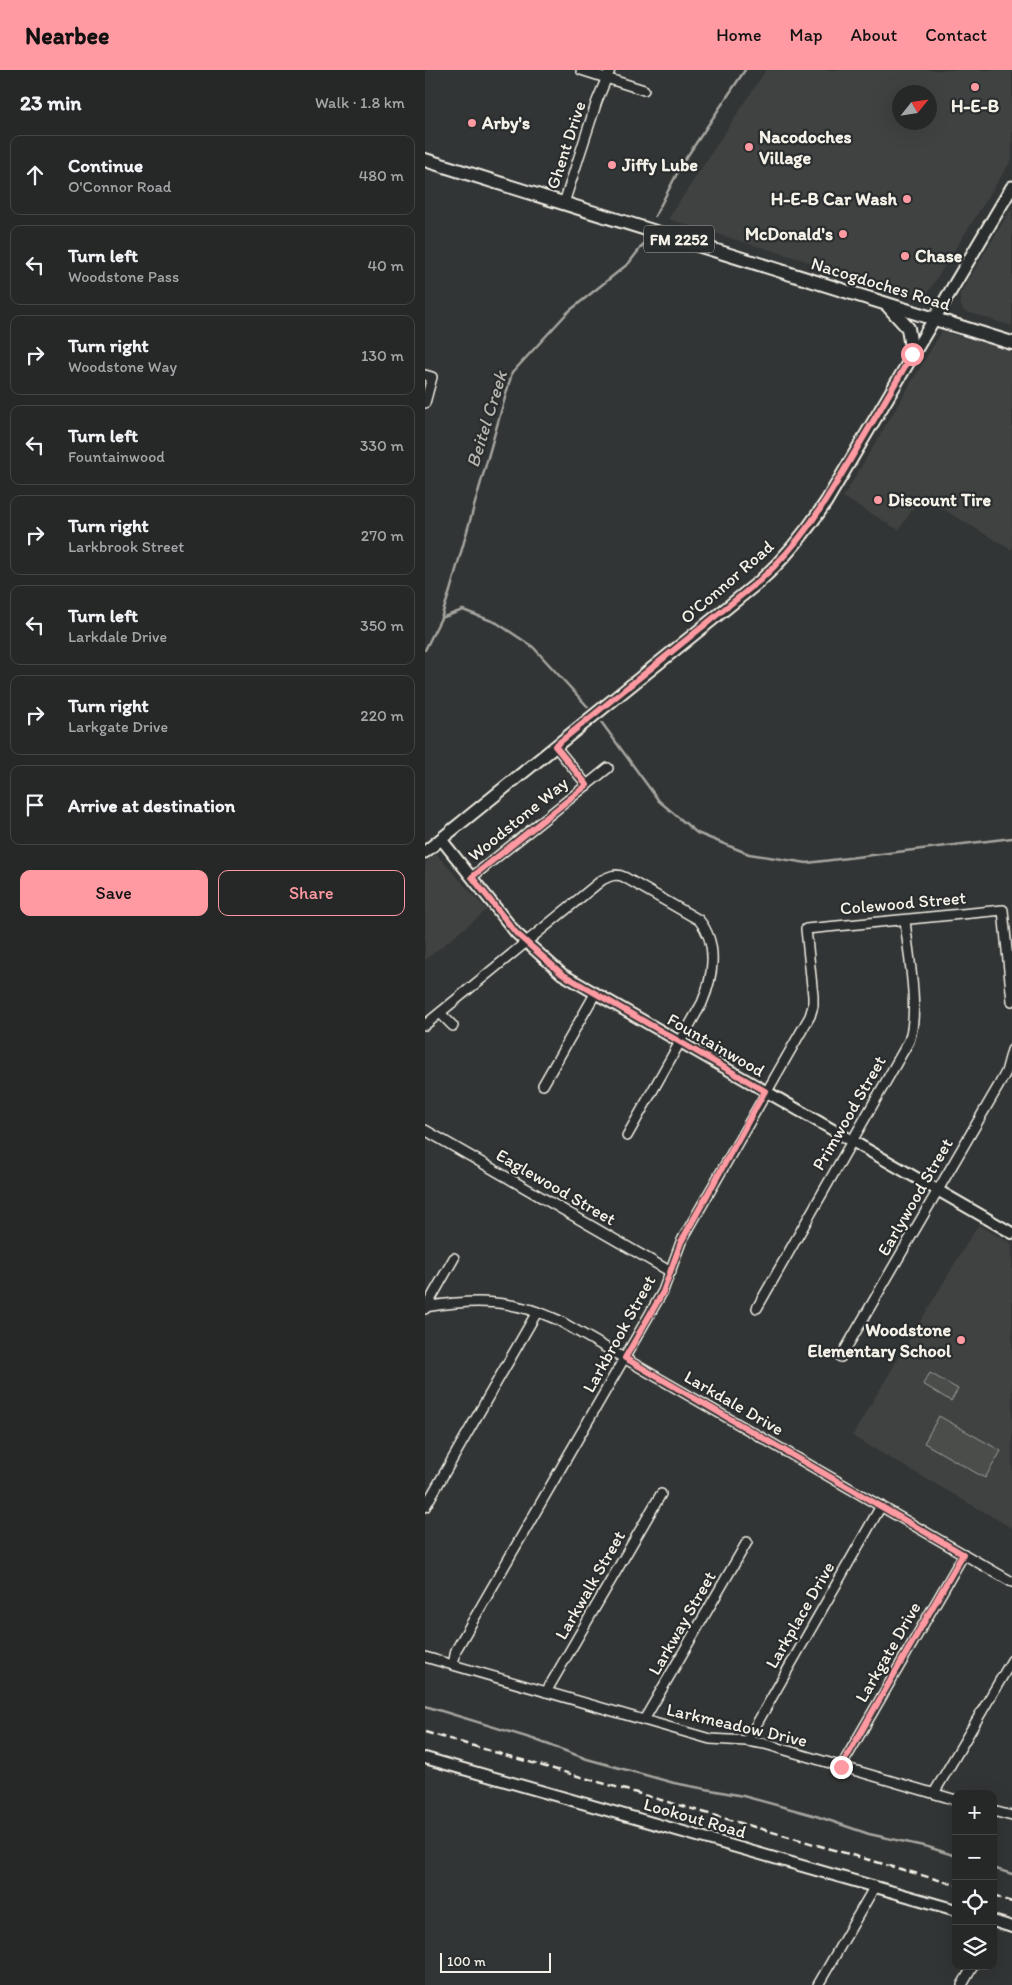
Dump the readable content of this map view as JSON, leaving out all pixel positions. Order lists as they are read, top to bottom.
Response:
{
  "streets": {
    "main road": ["FM 2252", "Nacogdoches Road", "O'Connor Road"],
    "street": [
      "Ghent Drive",
      "Woodstone Way",
      "Colewood Street",
      "Fountainwood",
      "Primwood Street",
      "Eaglewood Street",
      "Earlywood Street",
      "Larkbrook Street",
      "Larkdale Drive",
      "Larkwalk Street",
      "Larkplace Drive",
      "Larkway Street",
      "Larkgate Drive",
      "Larkmeadow Drive",
      "Lookout Road"
    ]
  },
  "crossings": [
    ["Ghent Drive", "Nacogdoches Road"],
    ["Nacogdoches Road", "O'Connor Road"],
    ["O'Connor Road", "Fountainwood"],
    ["Woodstone Way", "Fountainwood"],
    ["Colewood Street", "Primwood Street"],
    ["Colewood Street", "Larkbrook Street"],
    ["Fountainwood", "Primwood Street"],
    ["Fountainwood", "Earlywood Street"],
    ["Fountainwood", "Larkbrook Street"],
    ["Eaglewood Street", "Larkbrook Street"],
    ["Larkbrook Street", "Larkdale Drive"],
    ["Larkbrook Street", "Larkmeadow Drive"],
    ["Larkdale Drive", "Larkplace Drive"],
    ["Larkdale Drive", "Larkgate Drive"],
    ["Larkwalk Street", "Larkmeadow Drive"],
    ["Larkplace Drive", "Larkmeadow Drive"],
    ["Larkway Street", "Larkmeadow Drive"],
    ["Larkgate Drive", "Larkmeadow Drive"]
  ],
  "water": ["Beitel Creek"],
  "places": [
    "H-E-B",
    "Arby's",
    "Nacodoches Village",
    "Jiffy Lube",
    "H-E-B Car Wash",
    "McDonald's",
    "Chase",
    "Discount Tire",
    "Woodstone Elementary School"
  ],
  "scale_bar": "100 m",
  "north": "top right",
  "page": {
    "header": "Nearbee",
    "nav": [
      "Home",
      "Map",
      "About",
      "Contact"
    ],
    "heading": ["23 min", "Walk · 1.8 km"],
    "list": [
      ["Continue", "O'Connor Road", "480 m"],
      ["Turn left", "Woodstone Pass", "40 m"],
      ["Turn right", "Woodstone Way", "130 m"],
      ["Turn left", "Fountainwood", "330 m"],
      ["Turn right", "Larkbrook Street", "270 m"],
      ["Turn left", "Larkdale Drive", "350 m"],
      ["Turn right", "Larkgate Drive", "220 m"],
      "Arrive at destination"
    ],
    "buttons": ["Save", "Share"],
    "map_buttons": ["+", "−"],
    "scale": "100 m"
  }
}
